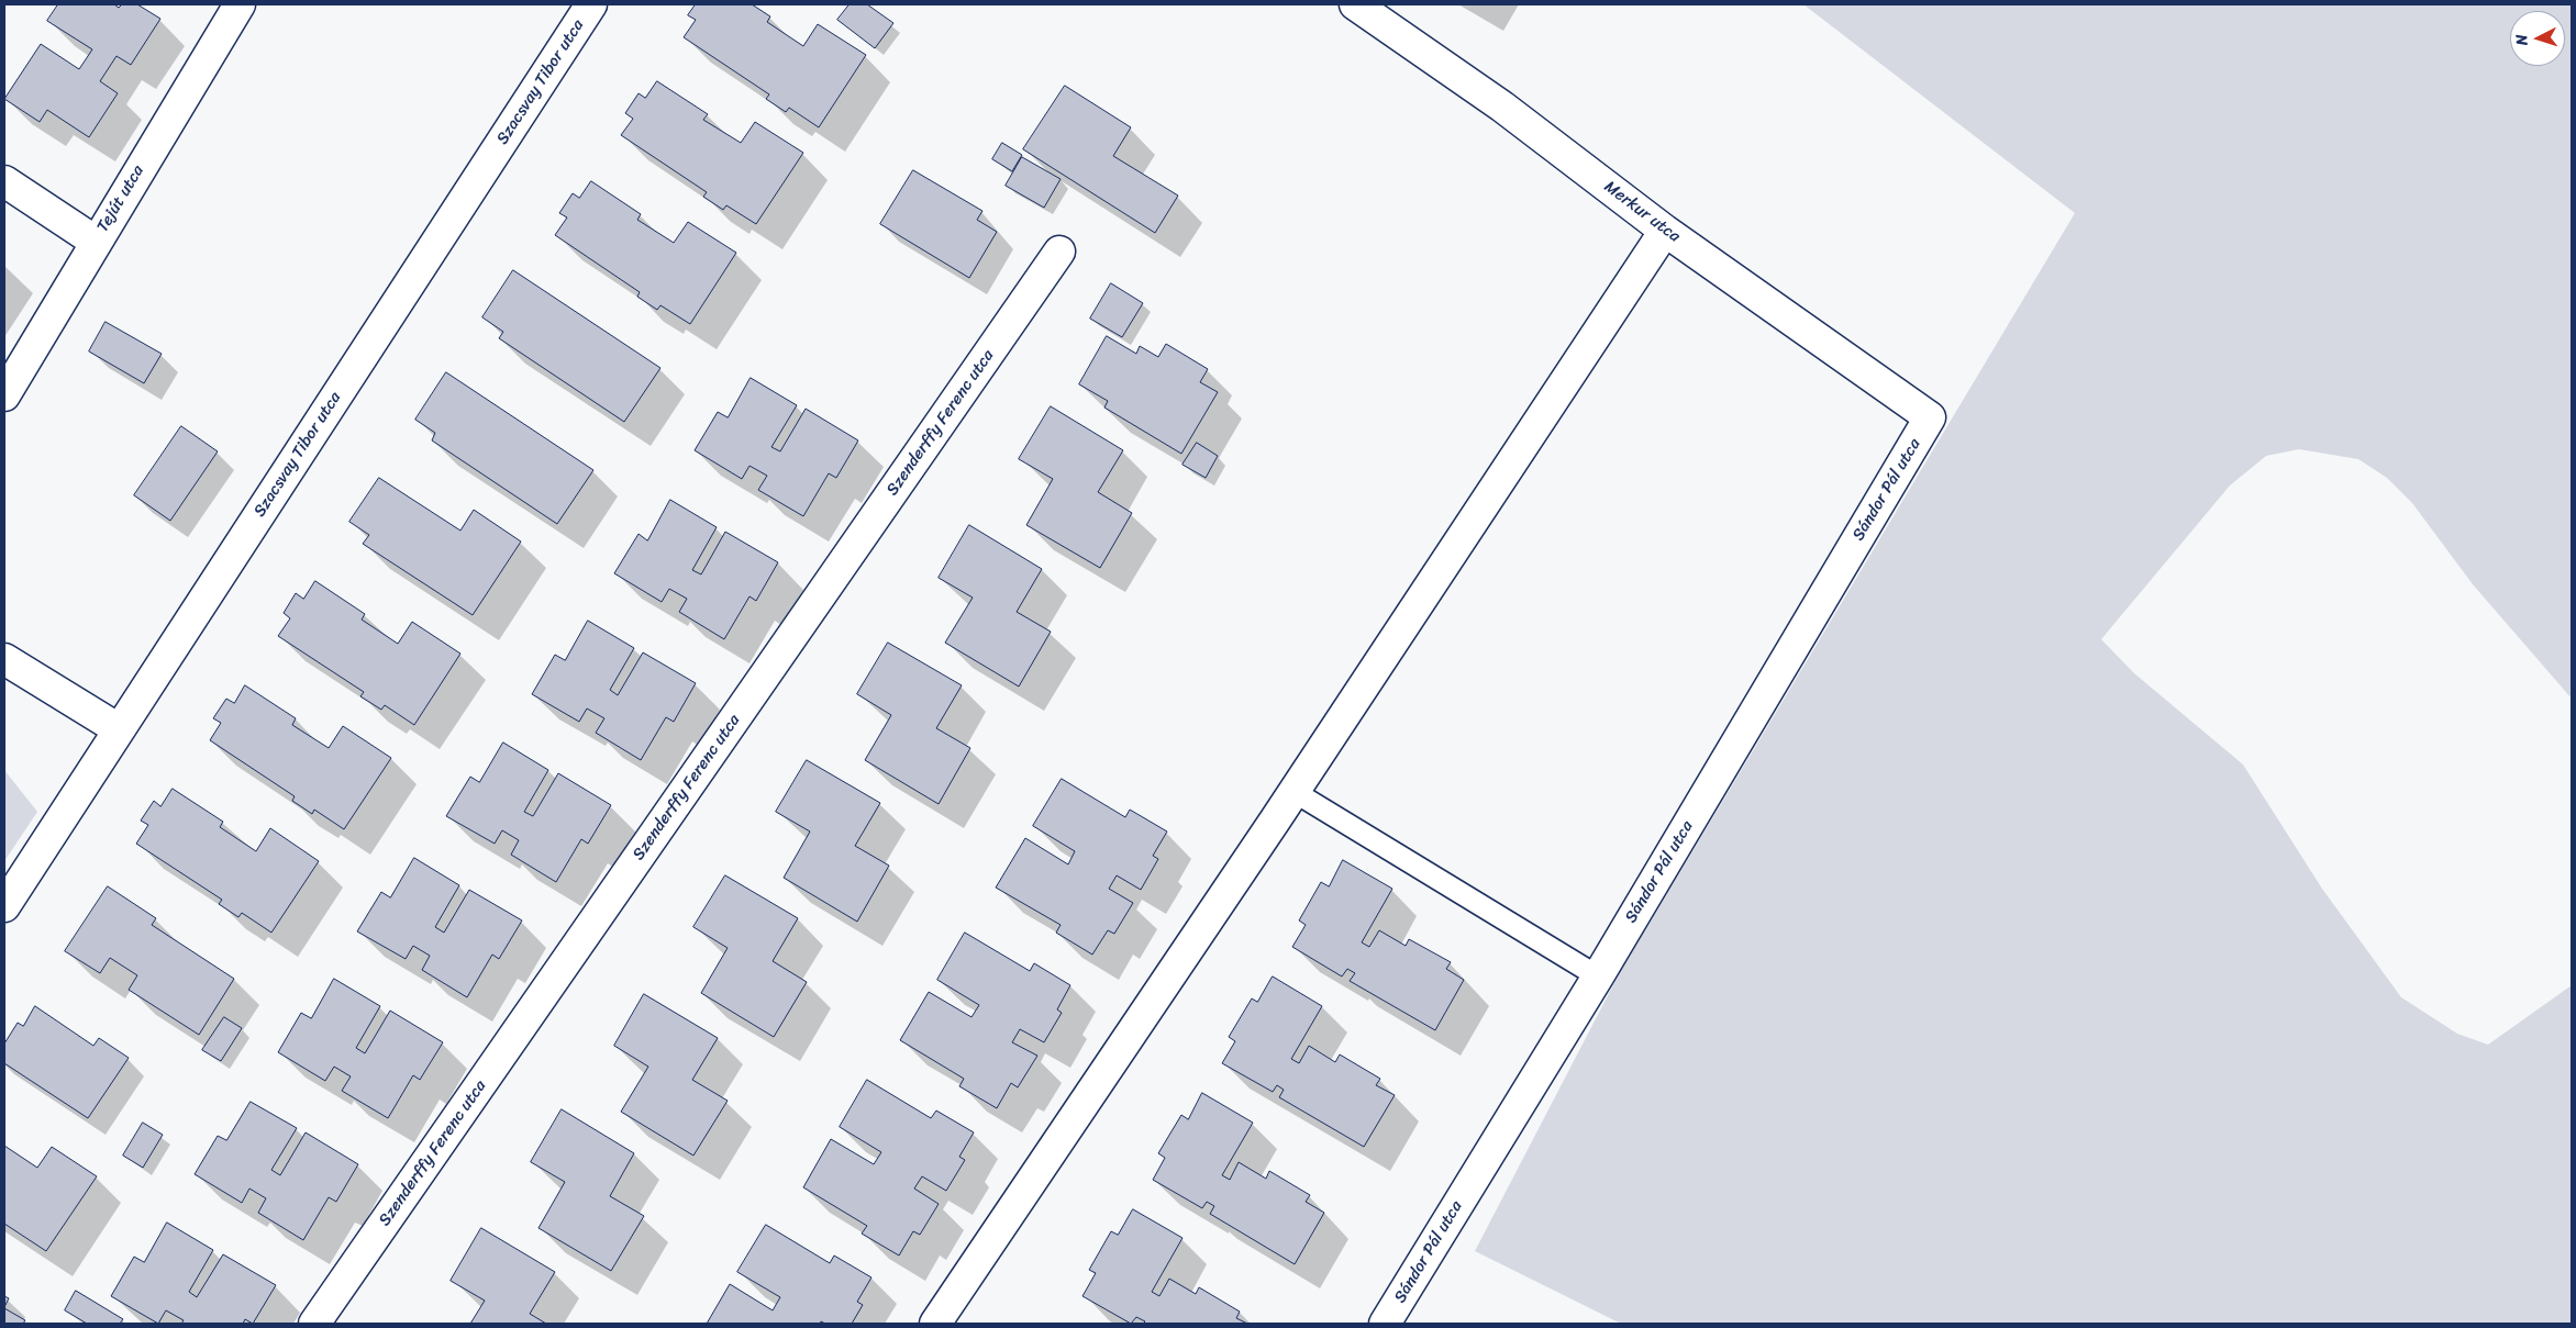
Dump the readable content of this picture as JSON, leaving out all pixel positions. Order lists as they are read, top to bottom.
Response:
{
  "streets": {
    "street": [
      "Szacsvay Tibor utca",
      "Tejút utca",
      "Merkur utca",
      "Szenderffy Ferenc utca",
      "Sándor Pál utca"
    ]
  },
  "crossings": [
    ["Merkur utca", "Sándor Pál utca"]
  ],
  "north": "left"
}
